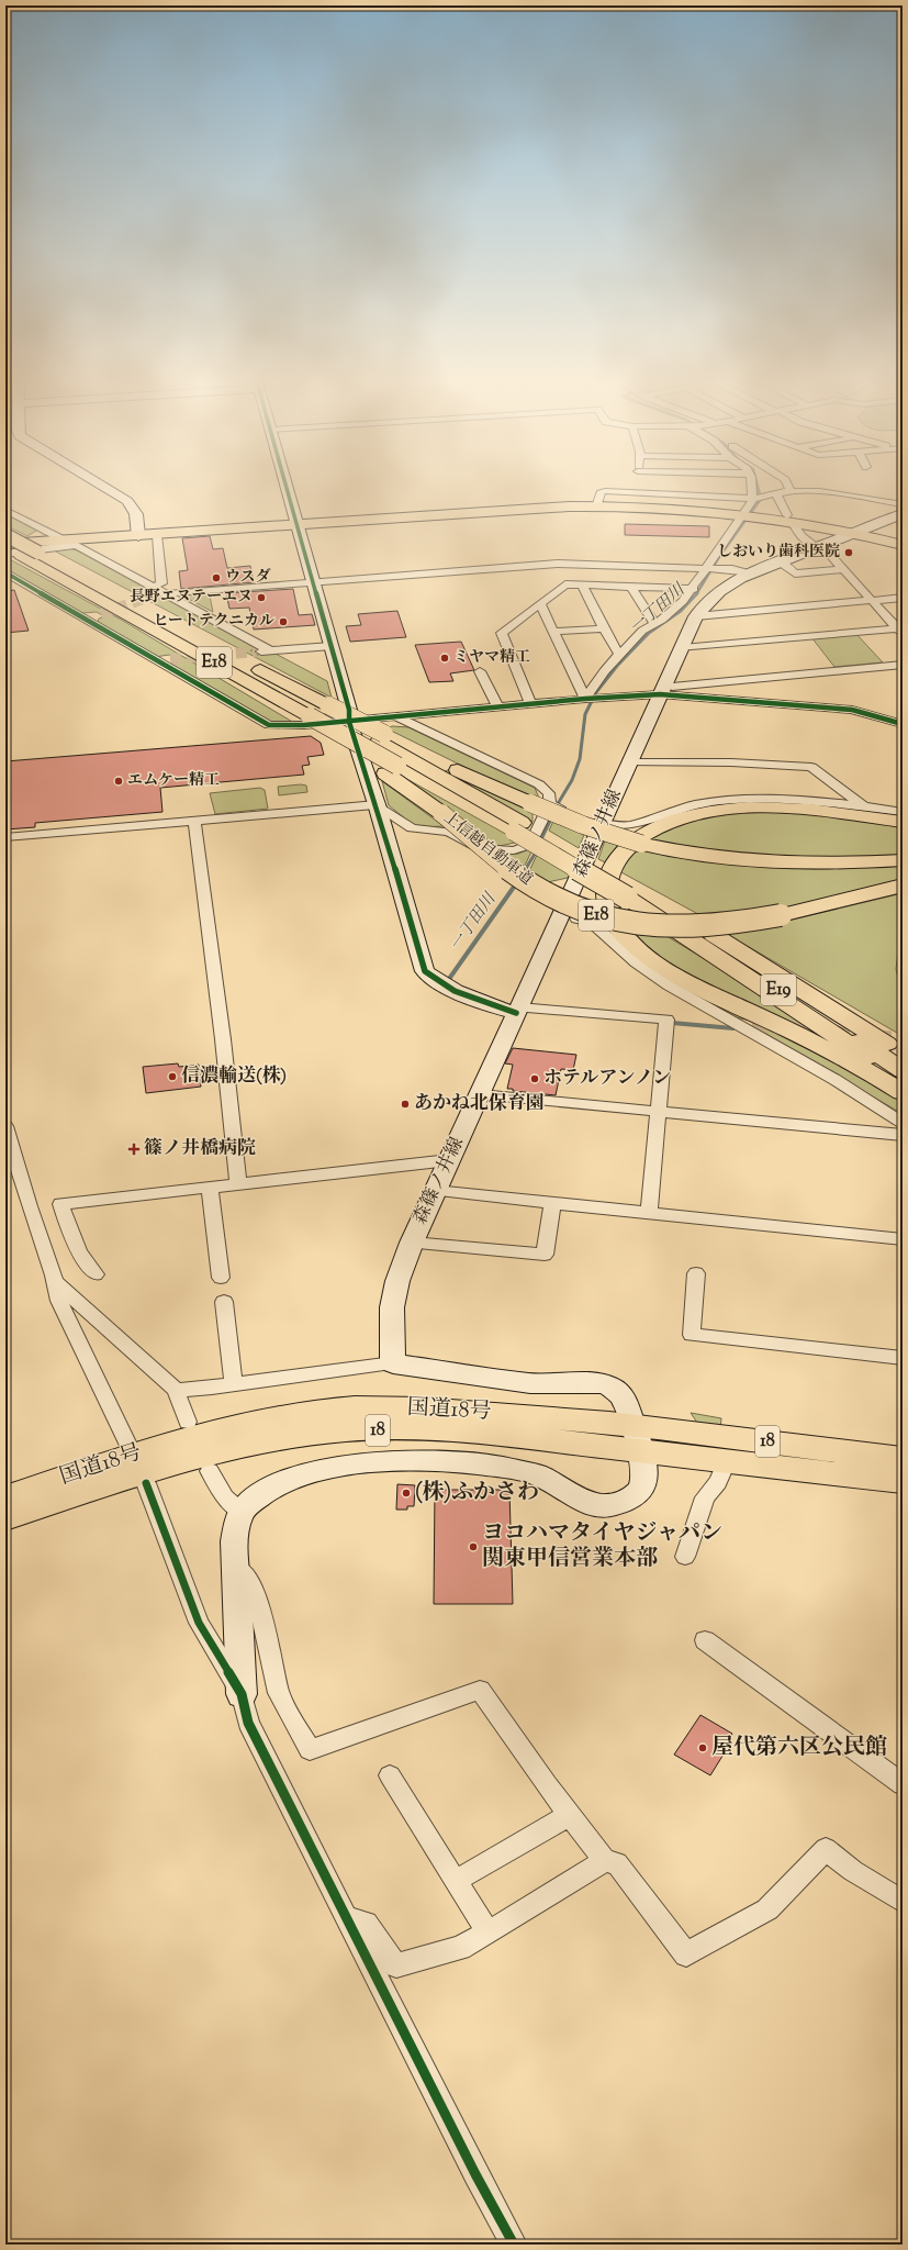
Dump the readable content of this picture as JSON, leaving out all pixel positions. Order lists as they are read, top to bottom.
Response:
{
  "streets": {
    "highway": [
      "E18",
      "上信越自動車道",
      "E19",
      "国道18号",
      "18"
    ],
    "street": ["森篠ノ井線"]
  },
  "crossings": [
    ["上信越自動車道", "E19"]
  ],
  "water": ["一丁田川"],
  "places": {
    "other": [
      "しおいり歯科医院",
      "ウスダ",
      "長野エヌテーエヌ",
      "ヒートテクニカル",
      "ミヤマ精工",
      "エムケー精工",
      "信濃輸送(株)",
      "ホテルアンノン",
      "あかね北保育園",
      "(株)ふかさわ",
      "ヨコハマタイヤジャパン 関東甲信営業本部",
      "屋代第六区公民館"
    ],
    "health": ["篠ノ井橋病院"]
  }
}
